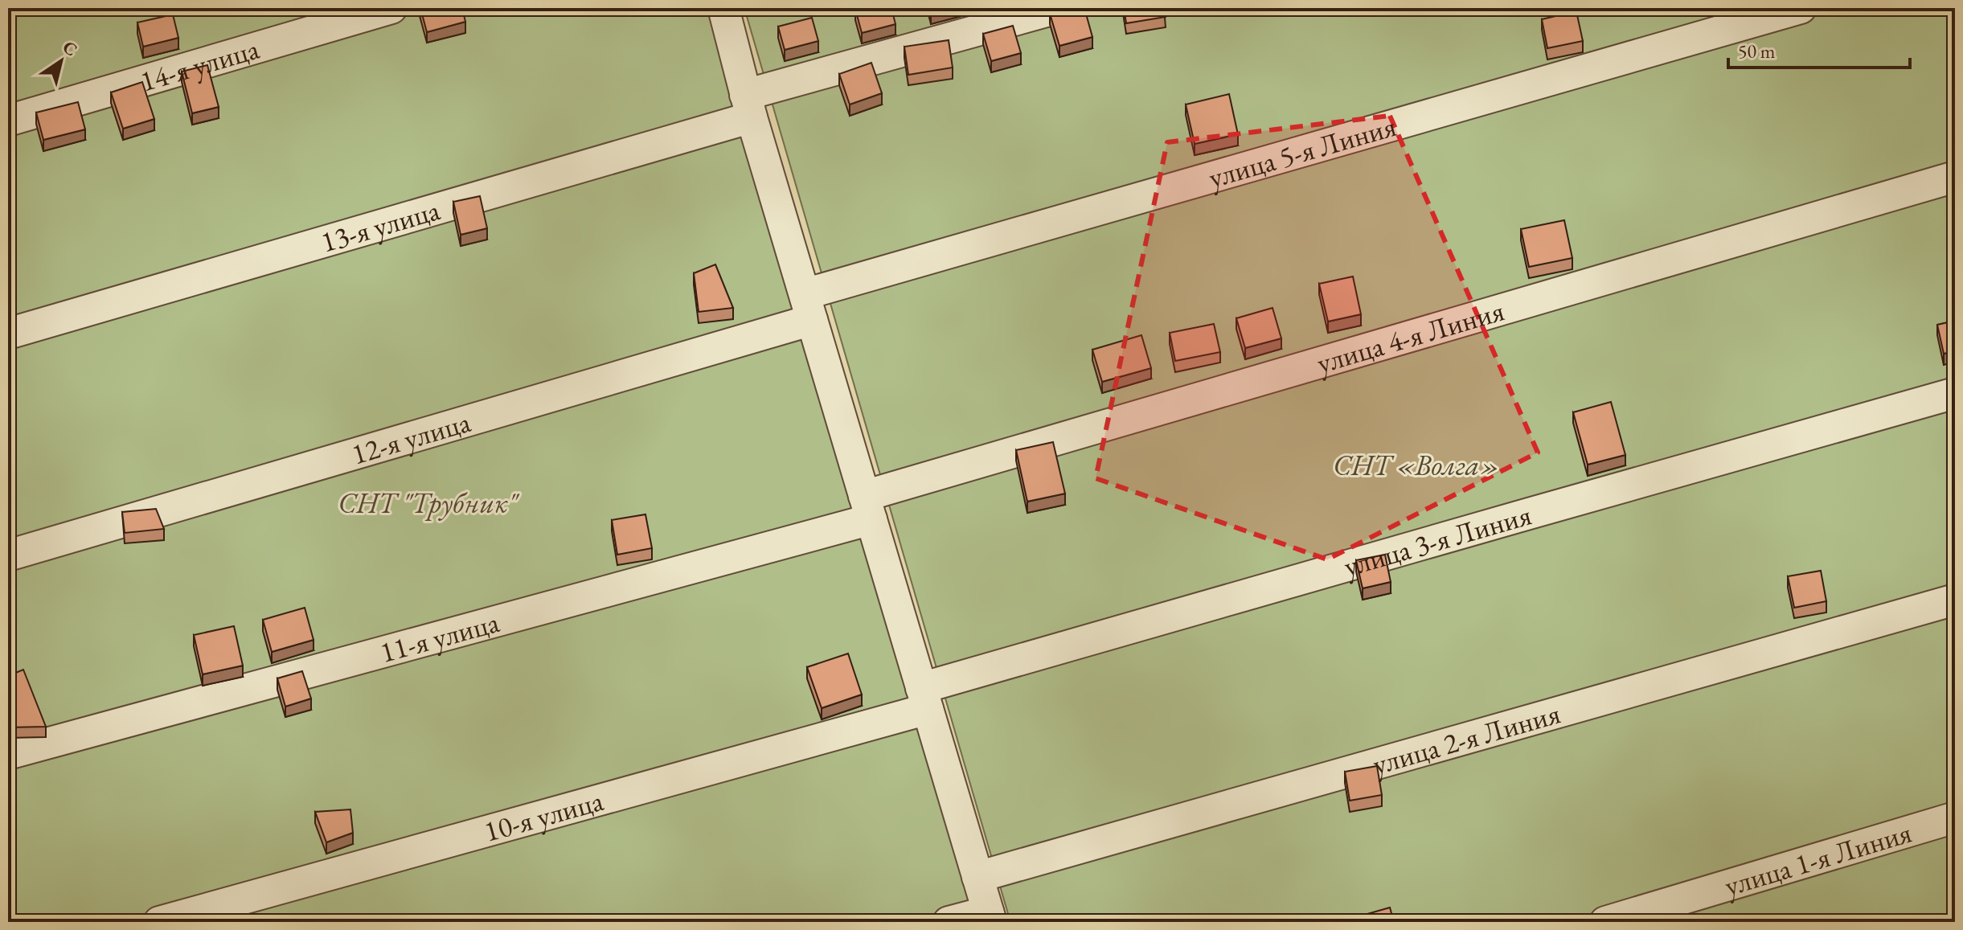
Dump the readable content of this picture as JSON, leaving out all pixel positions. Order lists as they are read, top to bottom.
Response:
{
  "streets": {
    "street": [
      "14-я улица",
      "улица 5-я Линия",
      "13-я улица",
      "улица 4-я Линия",
      "12-я улица",
      "улица 3-я Линия",
      "11-я улица",
      "улица 2-я Линия",
      "10-я улица",
      "улица 1-я Линия"
    ]
  },
  "crossings": [
    ["улица 5-я Линия", "12-я улица"],
    ["улица 4-я Линия", "11-я улица"],
    ["улица 3-я Линия", "10-я улица"]
  ],
  "parks": ["СНТ «Волга»", "СНТ \"Трубник\""],
  "scale_bar": "50 m",
  "north": "top right"
}
